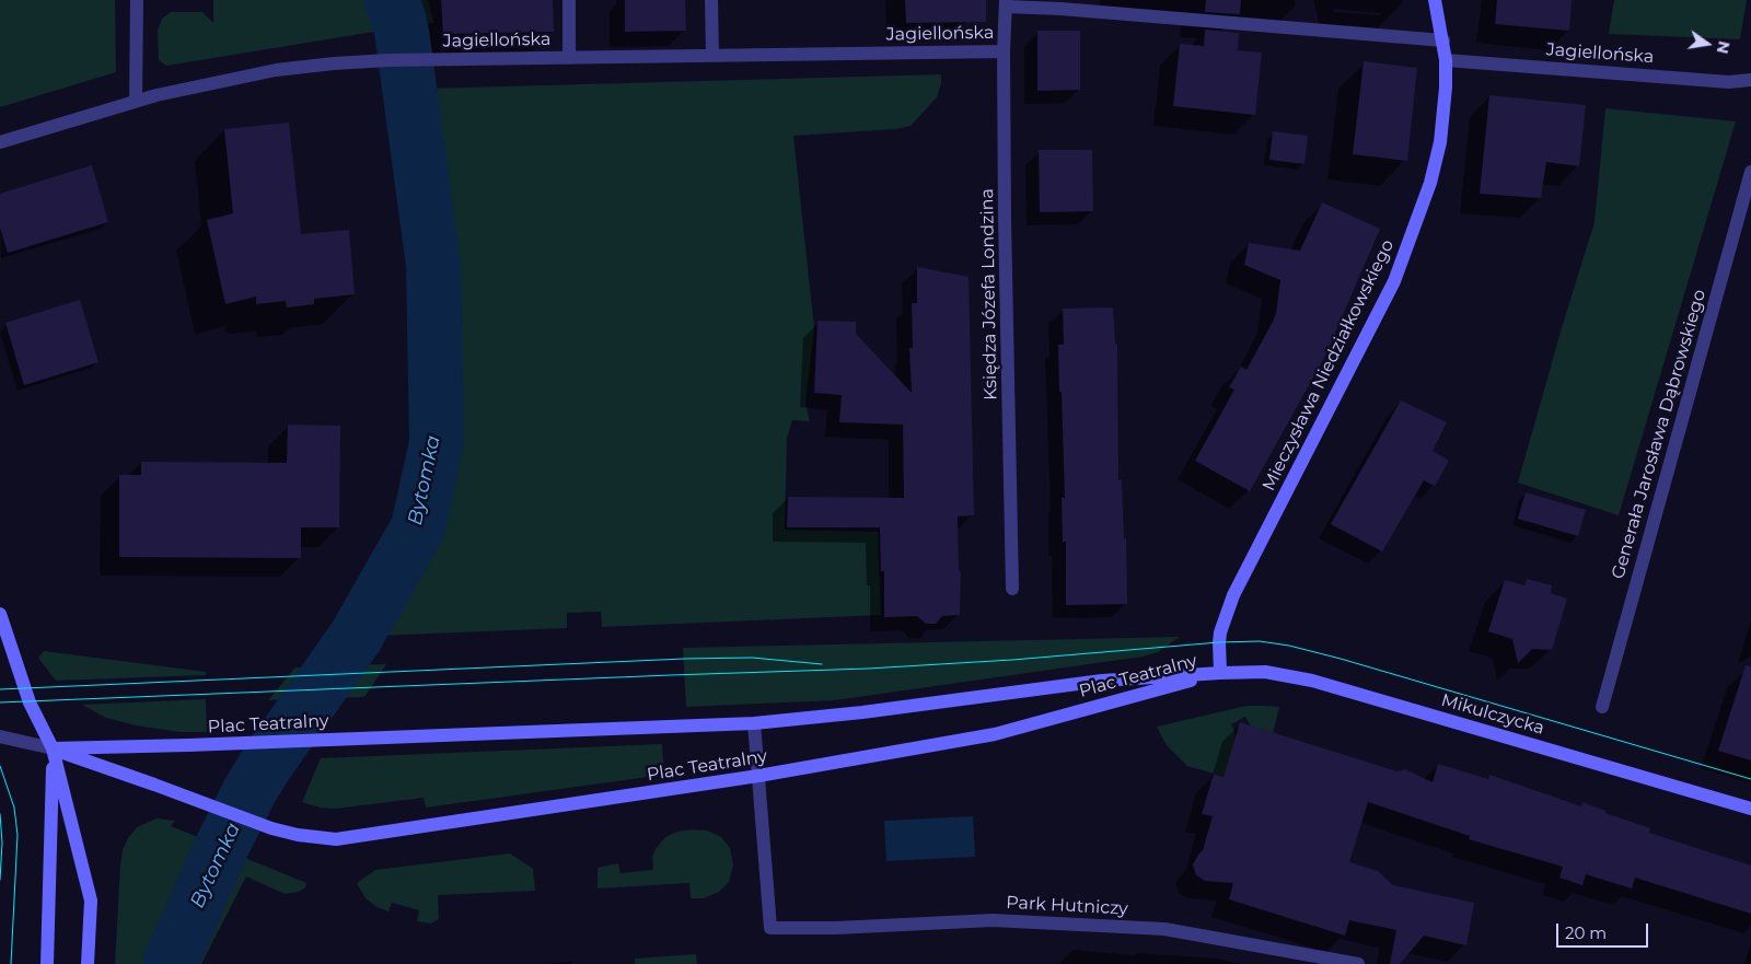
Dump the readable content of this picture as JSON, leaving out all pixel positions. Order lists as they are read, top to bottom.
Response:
{
  "streets": {
    "main road": ["Mieczysława Niedziałkowskiego", "Plac Teatralny", "Mikulczycka"],
    "street": [
      "Jagiellońska",
      "Księdza Józefa Londzina",
      "Generała Jarosława Dąbrowskiego",
      "Park Hutniczy"
    ]
  },
  "crossings": [
    ["Jagiellońska", "Księdza Józefa Londzina"],
    ["Jagiellońska", "Mieczysława Niedziałkowskiego"],
    ["Mieczysława Niedziałkowskiego", "Plac Teatralny"],
    ["Mieczysława Niedziałkowskiego", "Mikulczycka"],
    ["Plac Teatralny", "Mikulczycka"],
    ["Plac Teatralny", "Park Hutniczy"]
  ],
  "water": ["Bytomka"],
  "scale_bar": "20 m",
  "north": "right"
}
